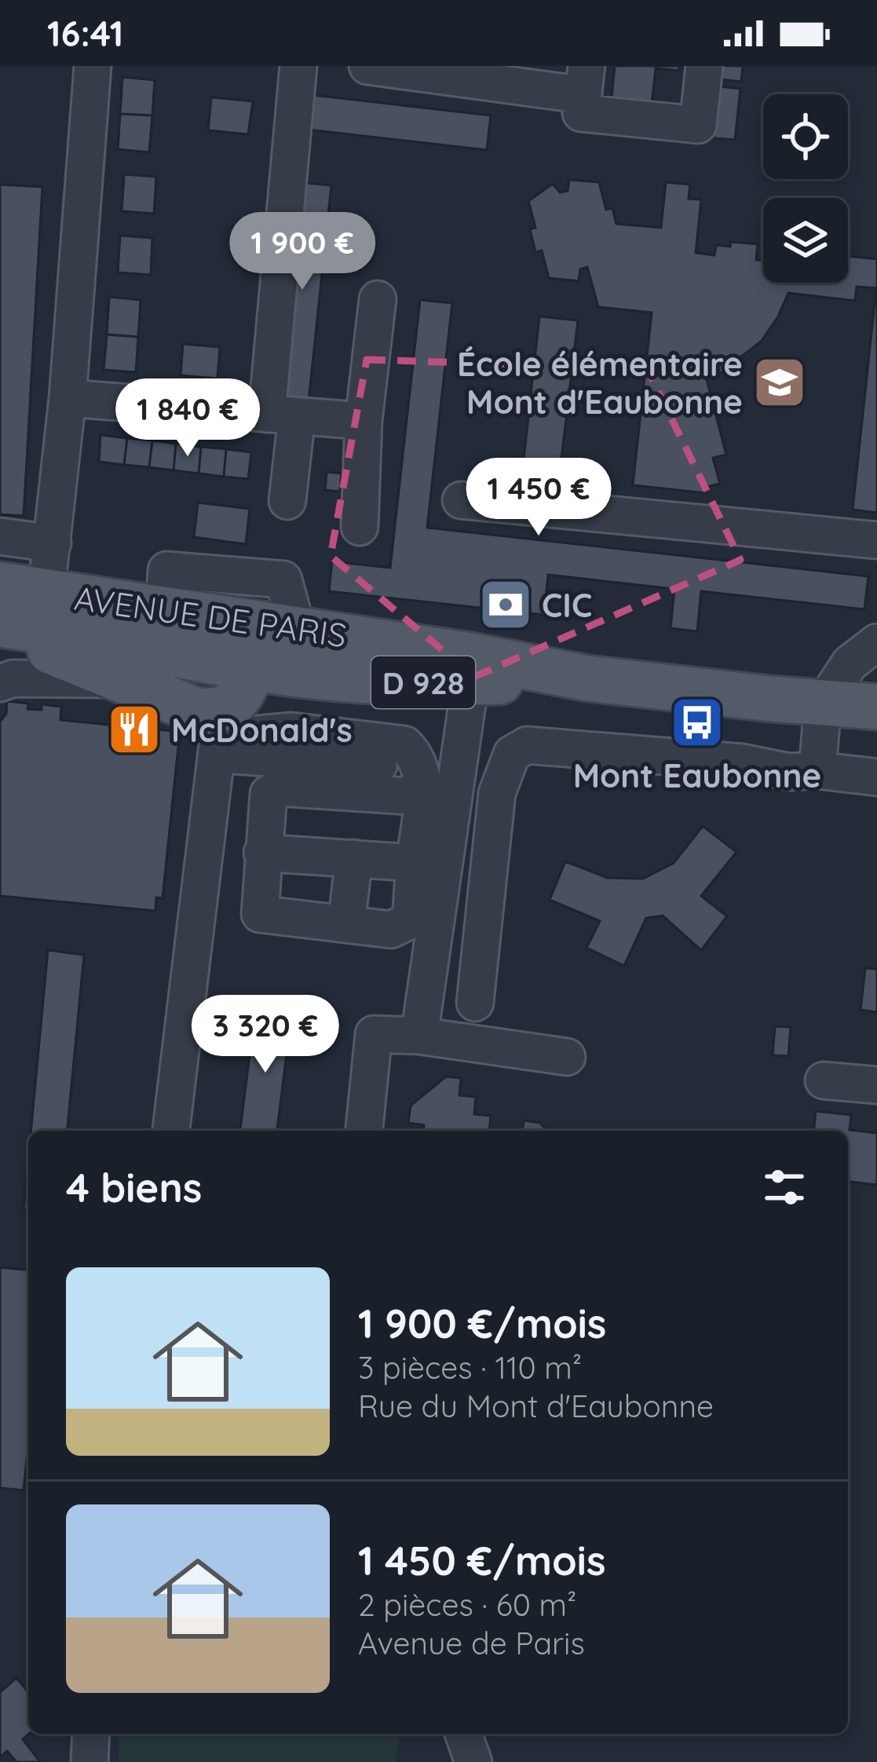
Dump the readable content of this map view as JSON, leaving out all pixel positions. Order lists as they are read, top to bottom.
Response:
{
  "streets": {
    "main road": ["AVENUE DE PARIS", "D 928"]
  },
  "places": {
    "school or university": ["École élémentaire Mont d'Eaubonne"],
    "bank": ["CIC"],
    "bus stop": ["Mont Eaubonne"],
    "restaurant": ["McDonald's"]
  },
  "page": {
    "status": "16:41",
    "price": [
      "1 900 €",
      "1 840 €",
      "1 450 €",
      "3 320 €"
    ],
    "heading": "4 biens",
    "list": [
      {
        "name": "1 900 €/mois",
        "note": "3 pièces · 110 m² · Rue du Mont d'Eaubonne"
      },
      {
        "name": "1 450 €/mois",
        "note": "2 pièces · 60 m² · Avenue de Paris"
      }
    ]
  }
}
